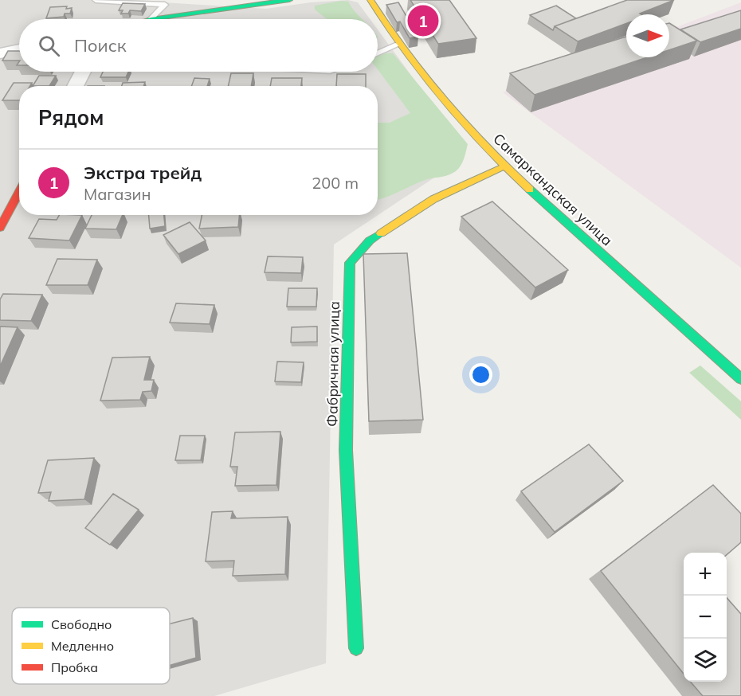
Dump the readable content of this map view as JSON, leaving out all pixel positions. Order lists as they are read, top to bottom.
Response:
{
  "streets": {
    "street": ["Самаркандская улица", "Фабричная улица"]
  },
  "crossings": [
    ["Самаркандская улица", "Фабричная улица"]
  ],
  "legend": ["Свободно", "Медленно", "Пробка"],
  "north": "right",
  "page": {
    "pins": "1",
    "search": "Поиск",
    "heading": "Рядом",
    "list": [
      {
        "mark": "1",
        "name": "Экстра трейд",
        "note": "Магазин",
        "value": "200 m"
      }
    ],
    "map_buttons": ["+", "−"]
  }
}
